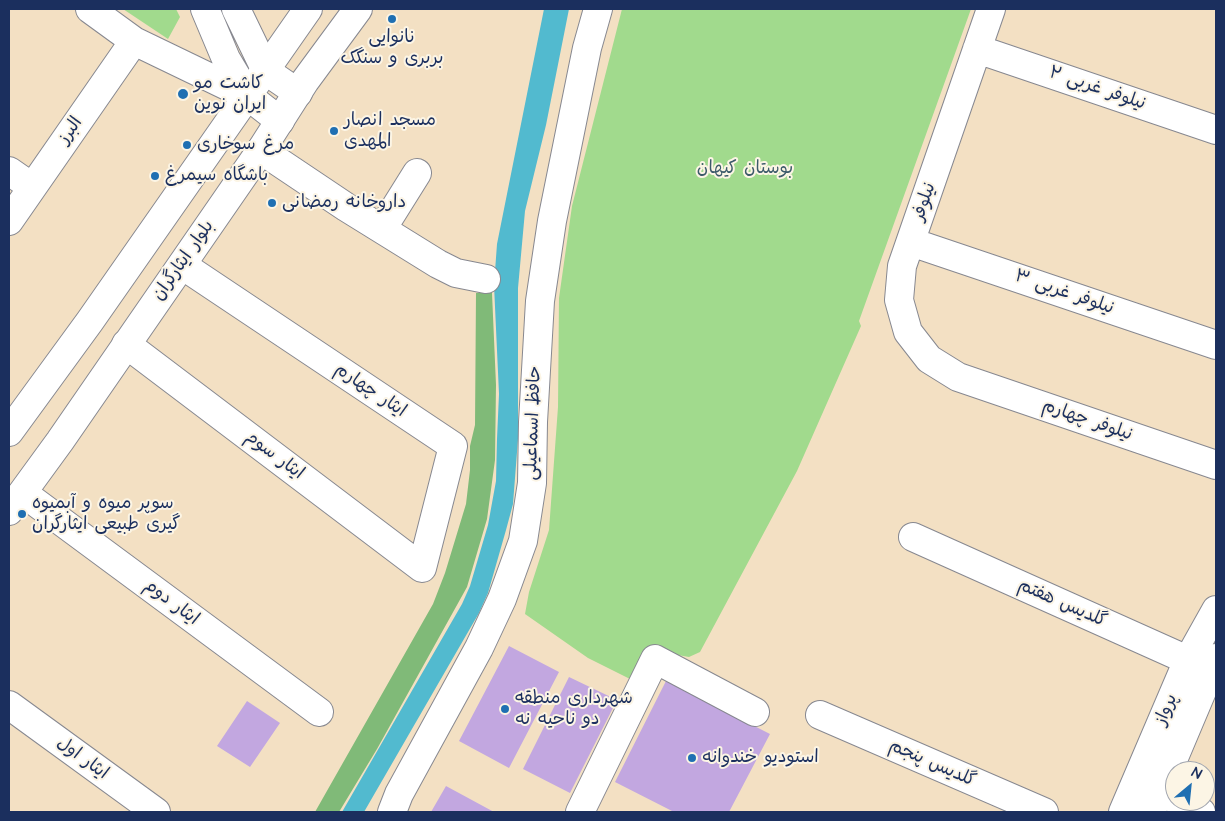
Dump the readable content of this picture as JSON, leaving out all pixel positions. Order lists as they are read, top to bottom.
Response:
{
  "streets": {
    "street": [
      "نیلوفر غربی ۲",
      "البرز",
      "نیلوفر",
      "بلوار ایثارگران",
      "نیلوفر غربی ۳",
      "ایثار چهارم",
      "نیلوفر چهارم",
      "حافظ اسماعیلی",
      "ایثار سوم",
      "ایثار دوم",
      "گلدیس هفتم",
      "پرواز",
      "ایثار اول",
      "گلدیس پنجم"
    ]
  },
  "crossings": [
    ["نیلوفر غربی ۲", "نیلوفر"],
    ["نیلوفر", "نیلوفر غربی ۳"],
    ["نیلوفر", "نیلوفر چهارم"],
    ["بلوار ایثارگران", "ایثار چهارم"],
    ["بلوار ایثارگران", "ایثار سوم"],
    ["بلوار ایثارگران", "ایثار دوم"],
    ["ایثار چهارم", "ایثار سوم"],
    ["گلدیس هفتم", "پرواز"]
  ],
  "parks": ["بوستان کیهان"],
  "places": [
    "نانوایی بربری و سنگک",
    "کاشت مو ایران نوین",
    "مسجد انصار المهدی",
    "مرغ سوخاری",
    "باشگاه سیمرغ",
    "داروخانه رمضانی",
    "سوپر میوه و آبمیوه گیری طبیعی ایثارگران",
    "شهرداری منطقه دو ناحیه نه",
    "استودیو خندوانه"
  ],
  "north": "top right"
}
